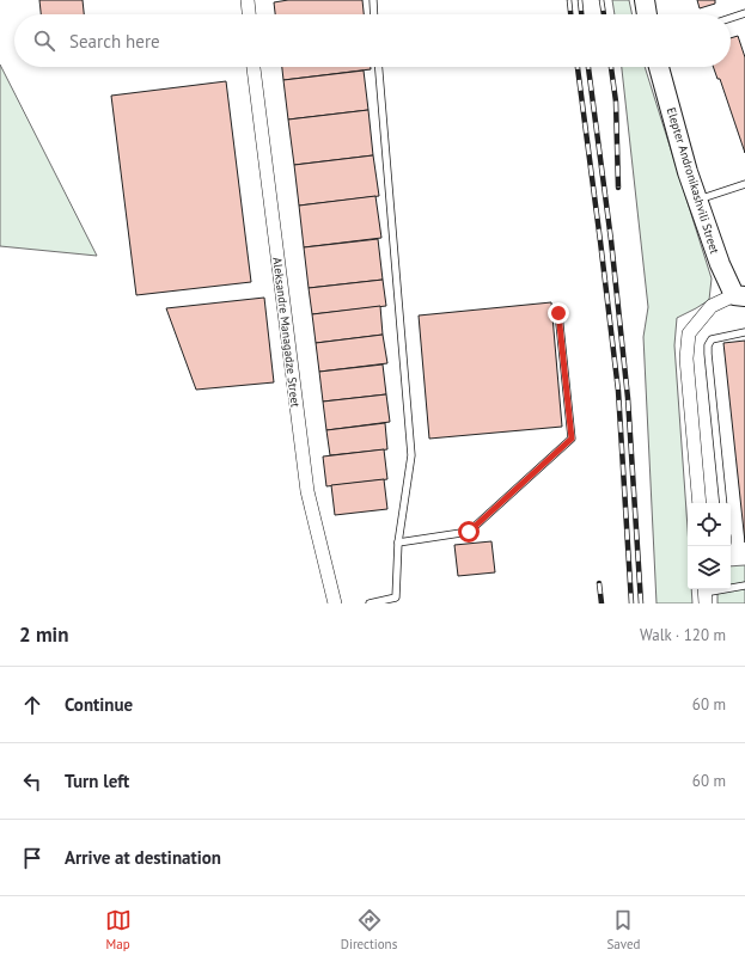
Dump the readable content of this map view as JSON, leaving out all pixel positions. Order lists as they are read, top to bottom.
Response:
{
  "streets": {
    "main road": ["Elepter Andronikashvili Street"],
    "street": ["Aleksandre Managadze Street"]
  },
  "page": {
    "search": "Search here",
    "heading": ["2 min", "Walk · 120 m"],
    "list": [
      ["Continue", "60 m"],
      ["Turn left", "60 m"],
      "Arrive at destination"
    ],
    "nav": ["Map", "Directions", "Saved"]
  }
}
